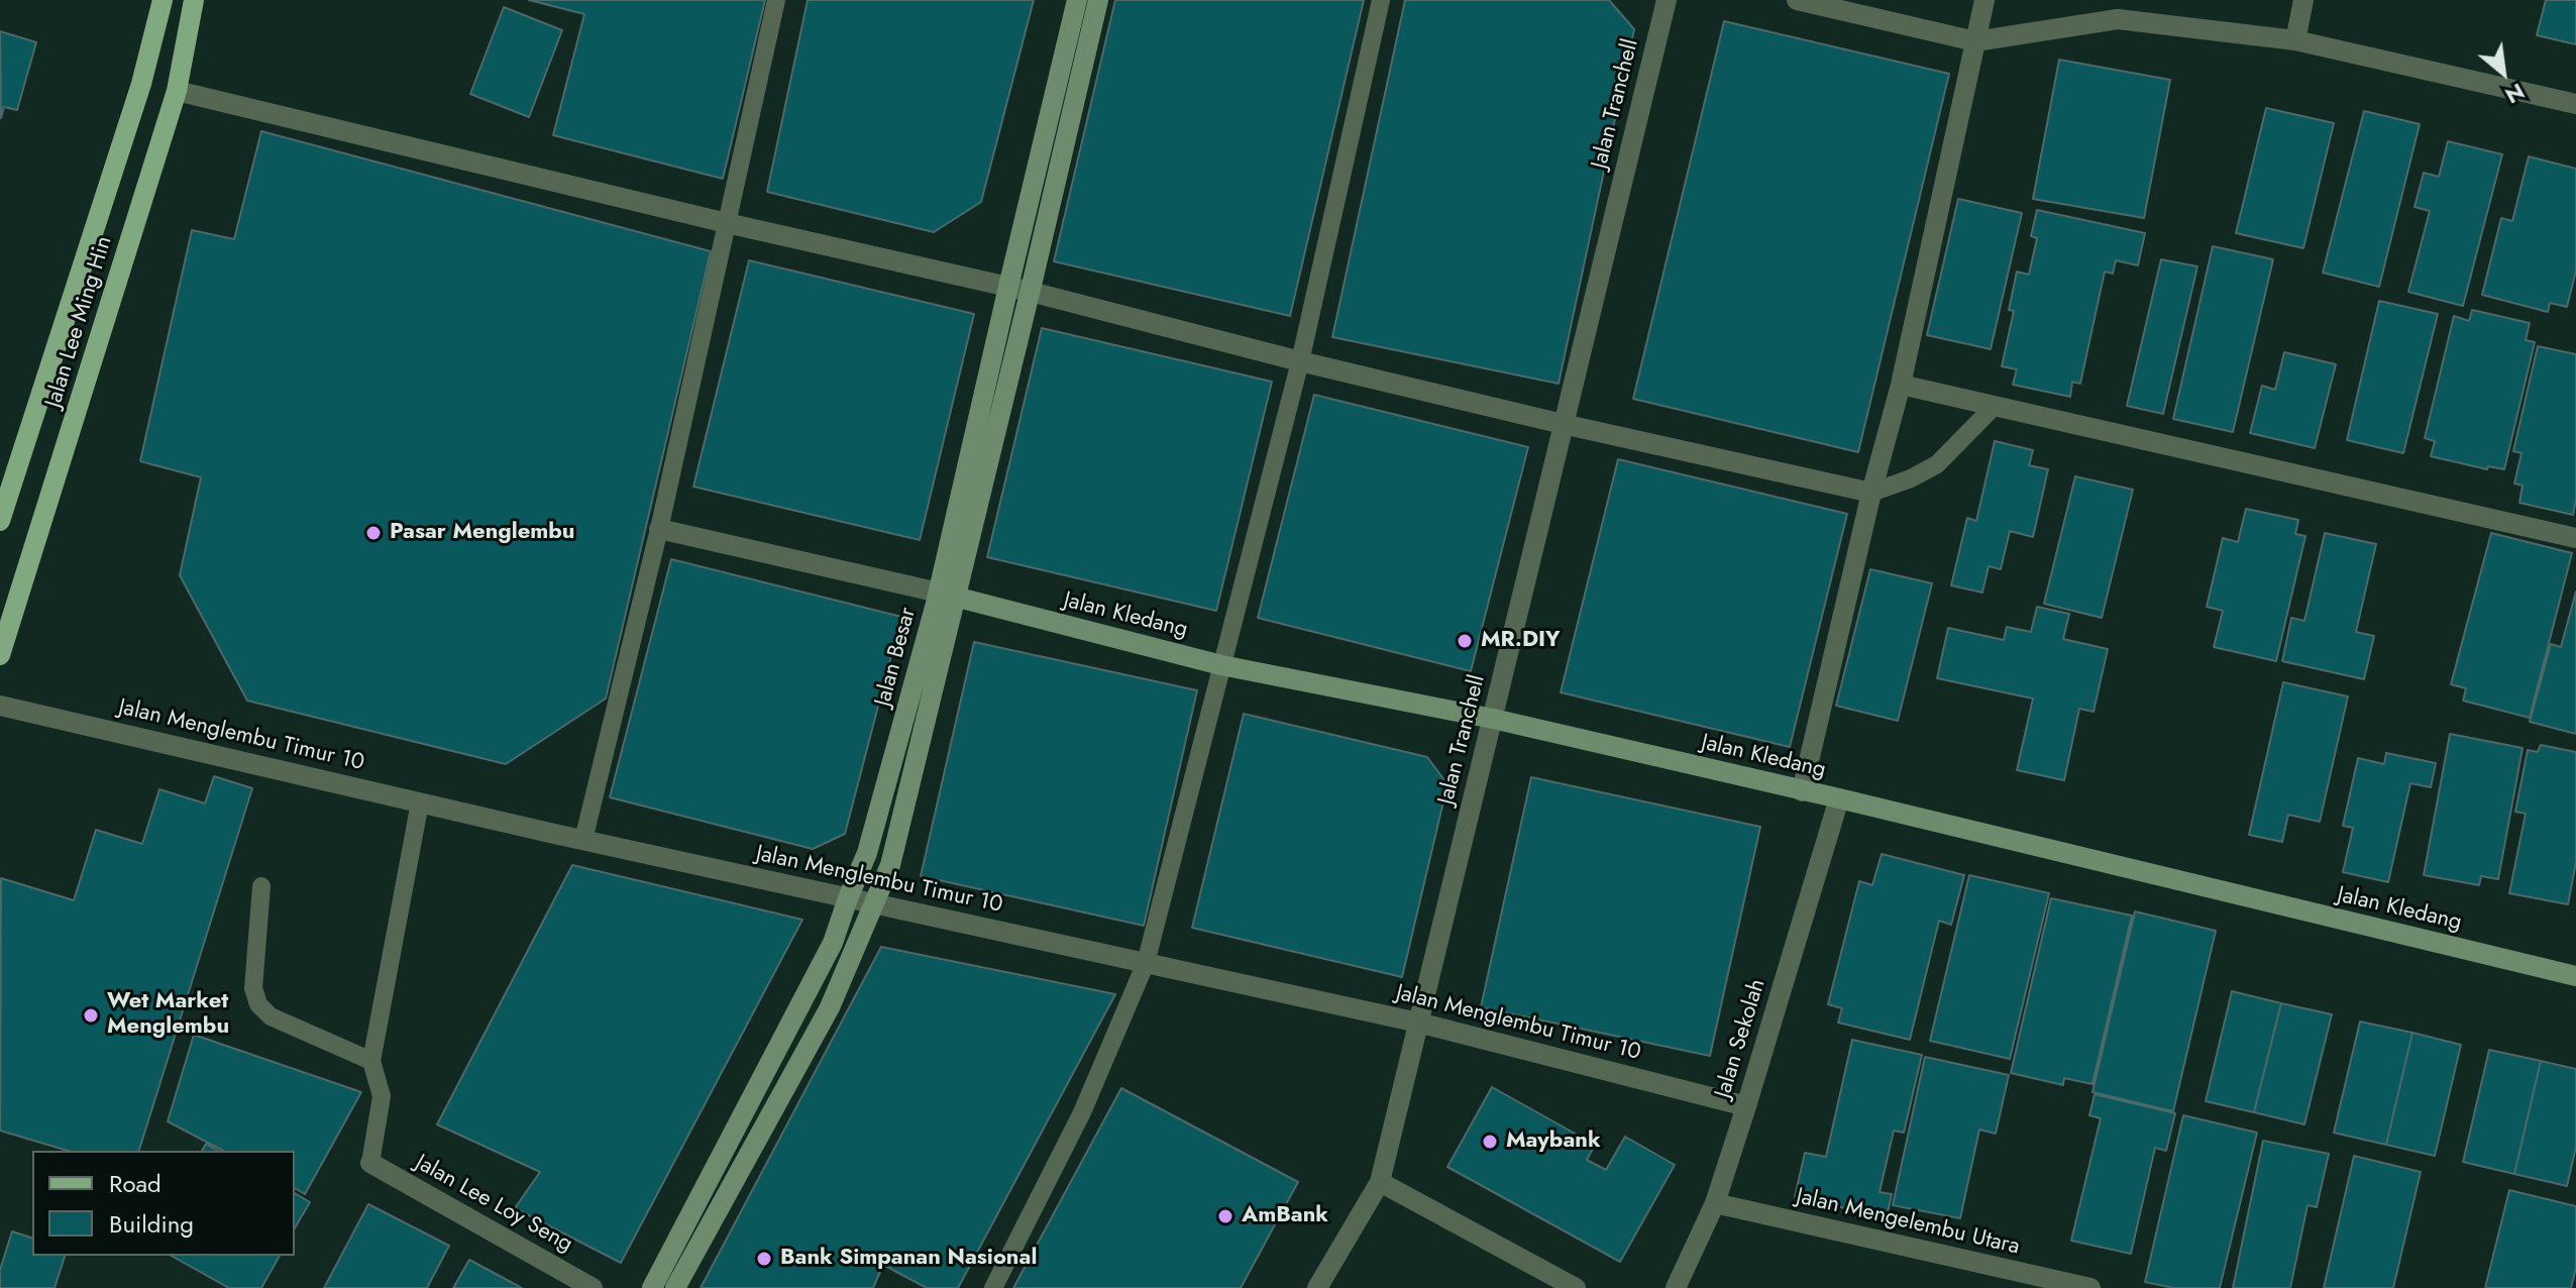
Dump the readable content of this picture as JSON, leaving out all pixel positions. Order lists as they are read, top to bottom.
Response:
{
  "streets": {
    "main road": ["Jalan Lee Ming Hin", "Jalan Kledang", "Jalan Besar"],
    "street": [
      "Jalan Tranchell",
      "Jalan Menglembu Timur 10",
      "Jalan Sekolah",
      "Jalan Lee Loy Seng",
      "Jalan Mengelembu Utara"
    ]
  },
  "crossings": [
    ["Jalan Tranchell", "Jalan Kledang"],
    ["Jalan Tranchell", "Jalan Menglembu Timur 10"],
    ["Jalan Kledang", "Jalan Besar"],
    ["Jalan Kledang", "Jalan Sekolah"],
    ["Jalan Besar", "Jalan Menglembu Timur 10"],
    ["Jalan Menglembu Timur 10", "Jalan Sekolah"],
    ["Jalan Sekolah", "Jalan Mengelembu Utara"]
  ],
  "places": [
    "Pasar Menglembu",
    "MR.DIY",
    "Wet Market Menglembu",
    "Maybank",
    "AmBank",
    "Bank Simpanan Nasional"
  ],
  "legend": ["Road", "Building"],
  "north": "bottom right"
}
